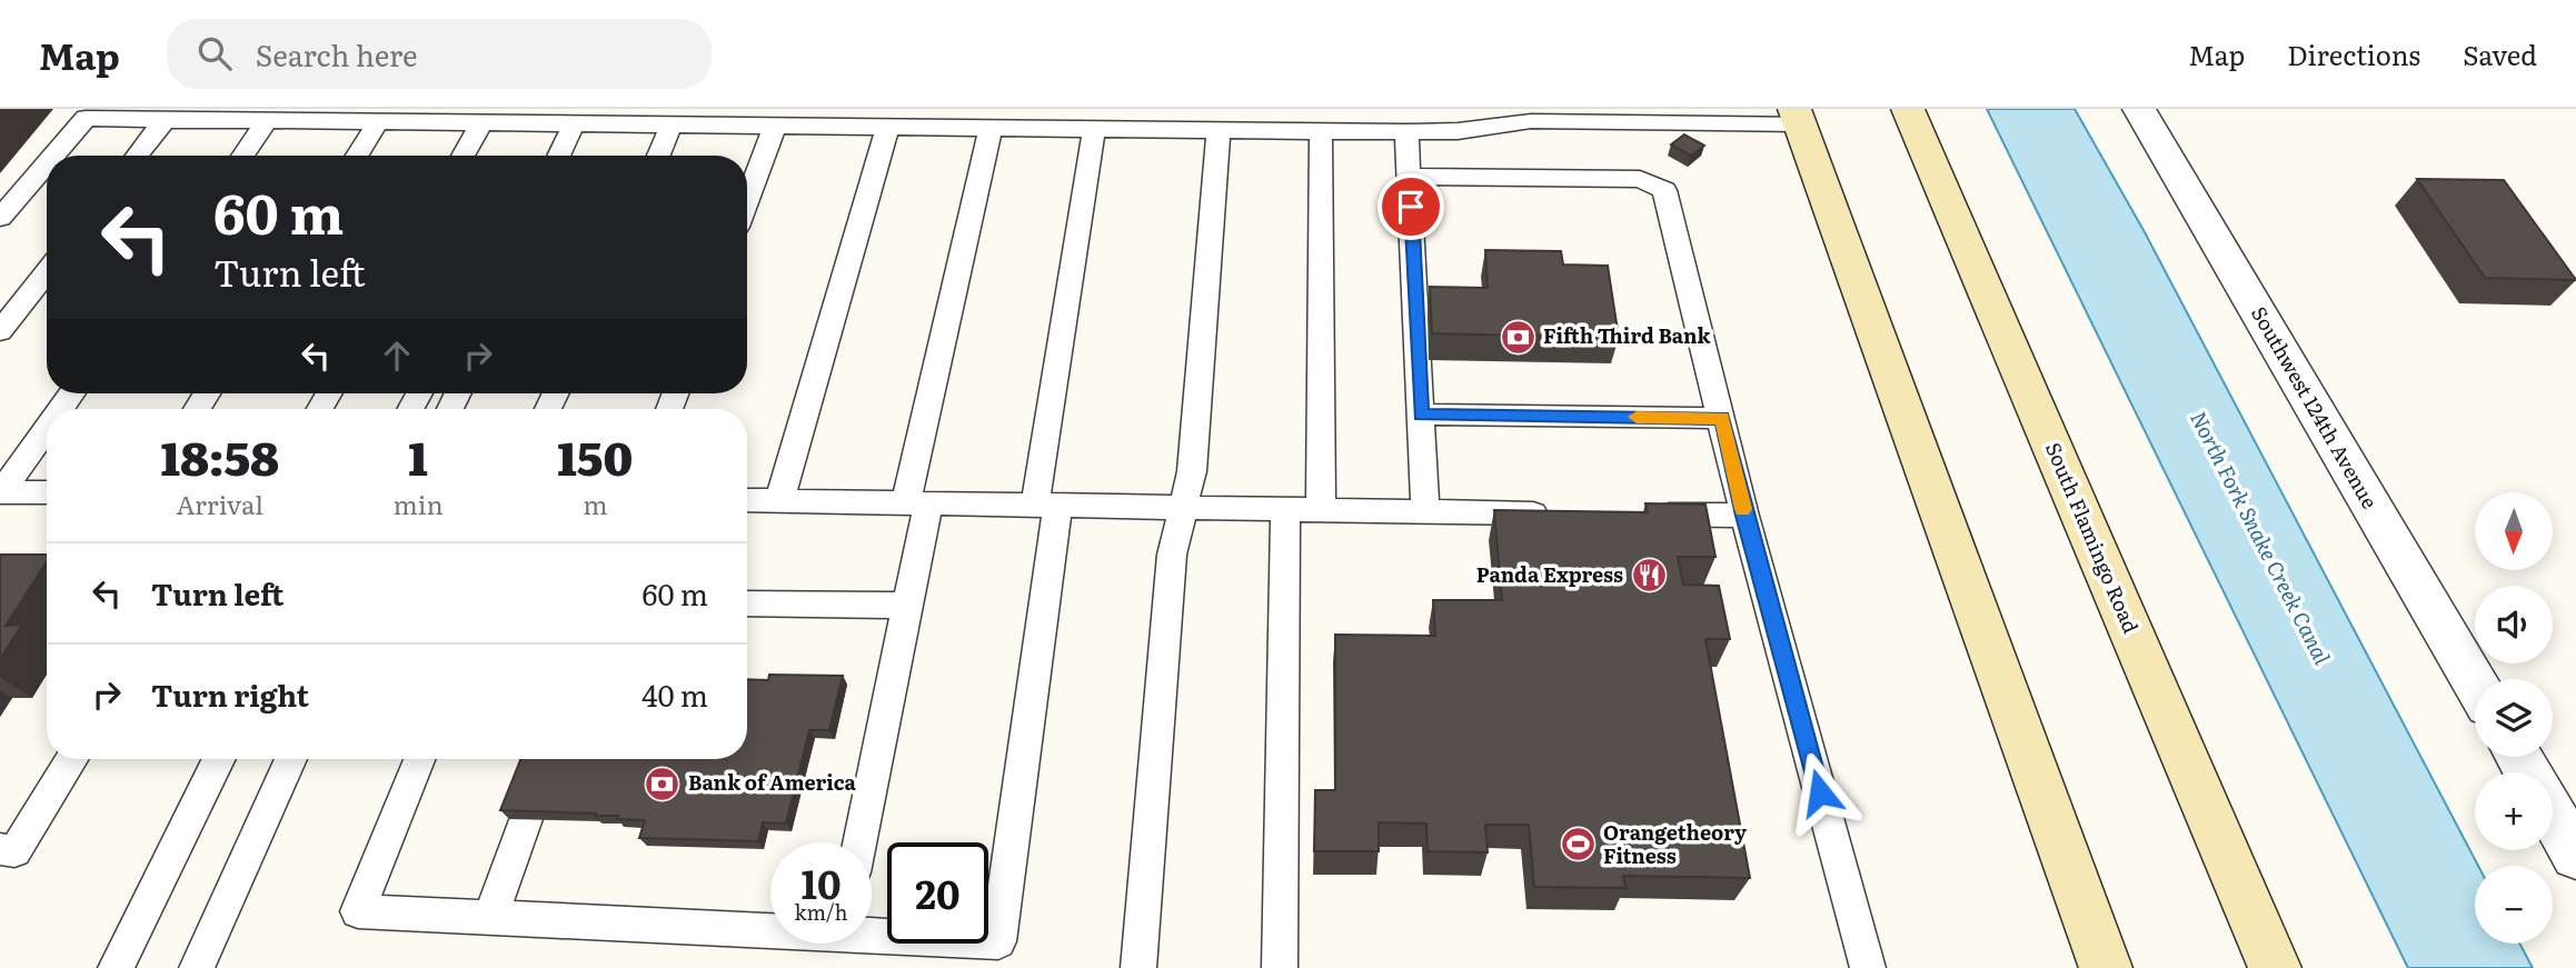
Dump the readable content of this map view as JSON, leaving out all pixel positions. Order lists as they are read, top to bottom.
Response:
{
  "streets": {
    "main road": ["South Flamingo Road"],
    "street": ["Southwest 124th Avenue"]
  },
  "water": ["North Fork Snake Creek Canal"],
  "places": {
    "bank": ["Fifth Third Bank", "Bank of America"],
    "restaurant": ["Panda Express"],
    "sports": ["Orangetheory Fitness"]
  },
  "north": "bottom",
  "page": {
    "header": "Map",
    "search": "Search here",
    "nav": ["Map", "Directions", "Saved"],
    "turn": ["60 m", "Turn left"],
    "eta": [
      "18:58",
      "Arrival",
      "1",
      "min",
      "150",
      "m"
    ],
    "map_buttons": ["+", "−"],
    "list": [
      {
        "name": "Turn left",
        "value": "60 m"
      },
      {
        "name": "Turn right",
        "value": "40 m"
      }
    ],
    "speed": "10 km/h",
    "limit": "20"
  }
}
